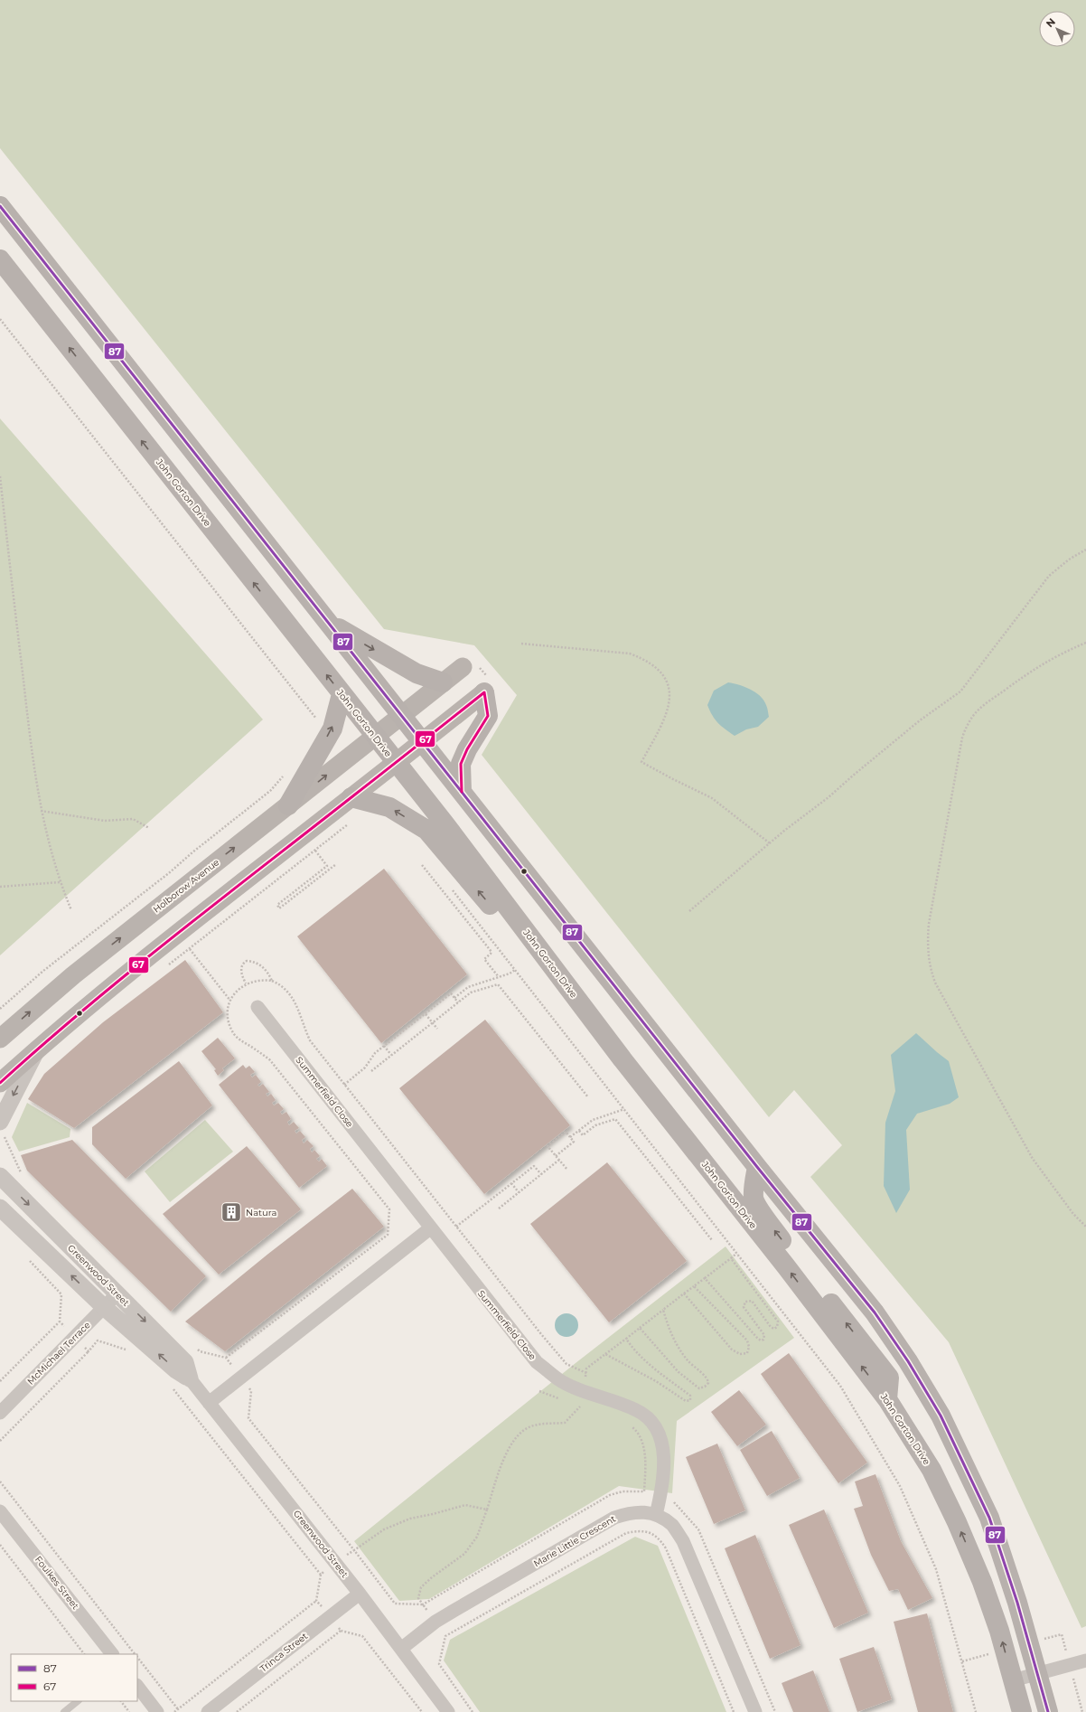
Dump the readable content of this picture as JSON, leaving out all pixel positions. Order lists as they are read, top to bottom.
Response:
{
  "streets": {
    "main road": ["John Gorton Drive", "Holborow Avenue"],
    "street": [
      "Summerfield Close",
      "Greenwood Street",
      "McMichael Terrace",
      "Marie Little Crescent",
      "Foulkes Street",
      "Trinca Street"
    ]
  },
  "crossings": [
    ["John Gorton Drive", "Holborow Avenue"],
    ["Summerfield Close", "Marie Little Crescent"],
    ["Greenwood Street", "McMichael Terrace"],
    ["Greenwood Street", "Marie Little Crescent"],
    ["Greenwood Street", "Trinca Street"]
  ],
  "places": {
    "building": ["Natura"]
  },
  "lines": ["transit line 87", "transit line 67"],
  "legend": ["87", "67"],
  "north": "top left"
}
